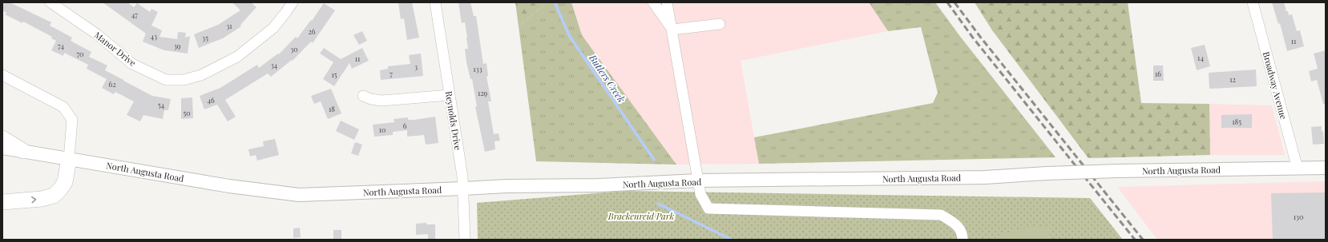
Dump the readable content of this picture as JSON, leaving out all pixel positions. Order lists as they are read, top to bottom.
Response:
{
  "streets": {
    "main road": ["North Augusta Road"],
    "street": ["Manor Drive", "Broadway Avenue", "Reynolds Drive"]
  },
  "crossings": [
    ["Broadway Avenue", "North Augusta Road"],
    ["Reynolds Drive", "North Augusta Road"]
  ],
  "water": ["Butlers Creek"],
  "parks": ["Brackenreid Park"],
  "house_numbers": [
    "47",
    "31",
    "26",
    "43",
    "35",
    "11",
    "74",
    "39",
    "30",
    "70",
    "14",
    "11",
    "34",
    "3",
    "133",
    "7",
    "16",
    "15",
    "12",
    "62",
    "129",
    "46",
    "54",
    "18",
    "50",
    "185",
    "6",
    "10",
    "130"
  ]
}
